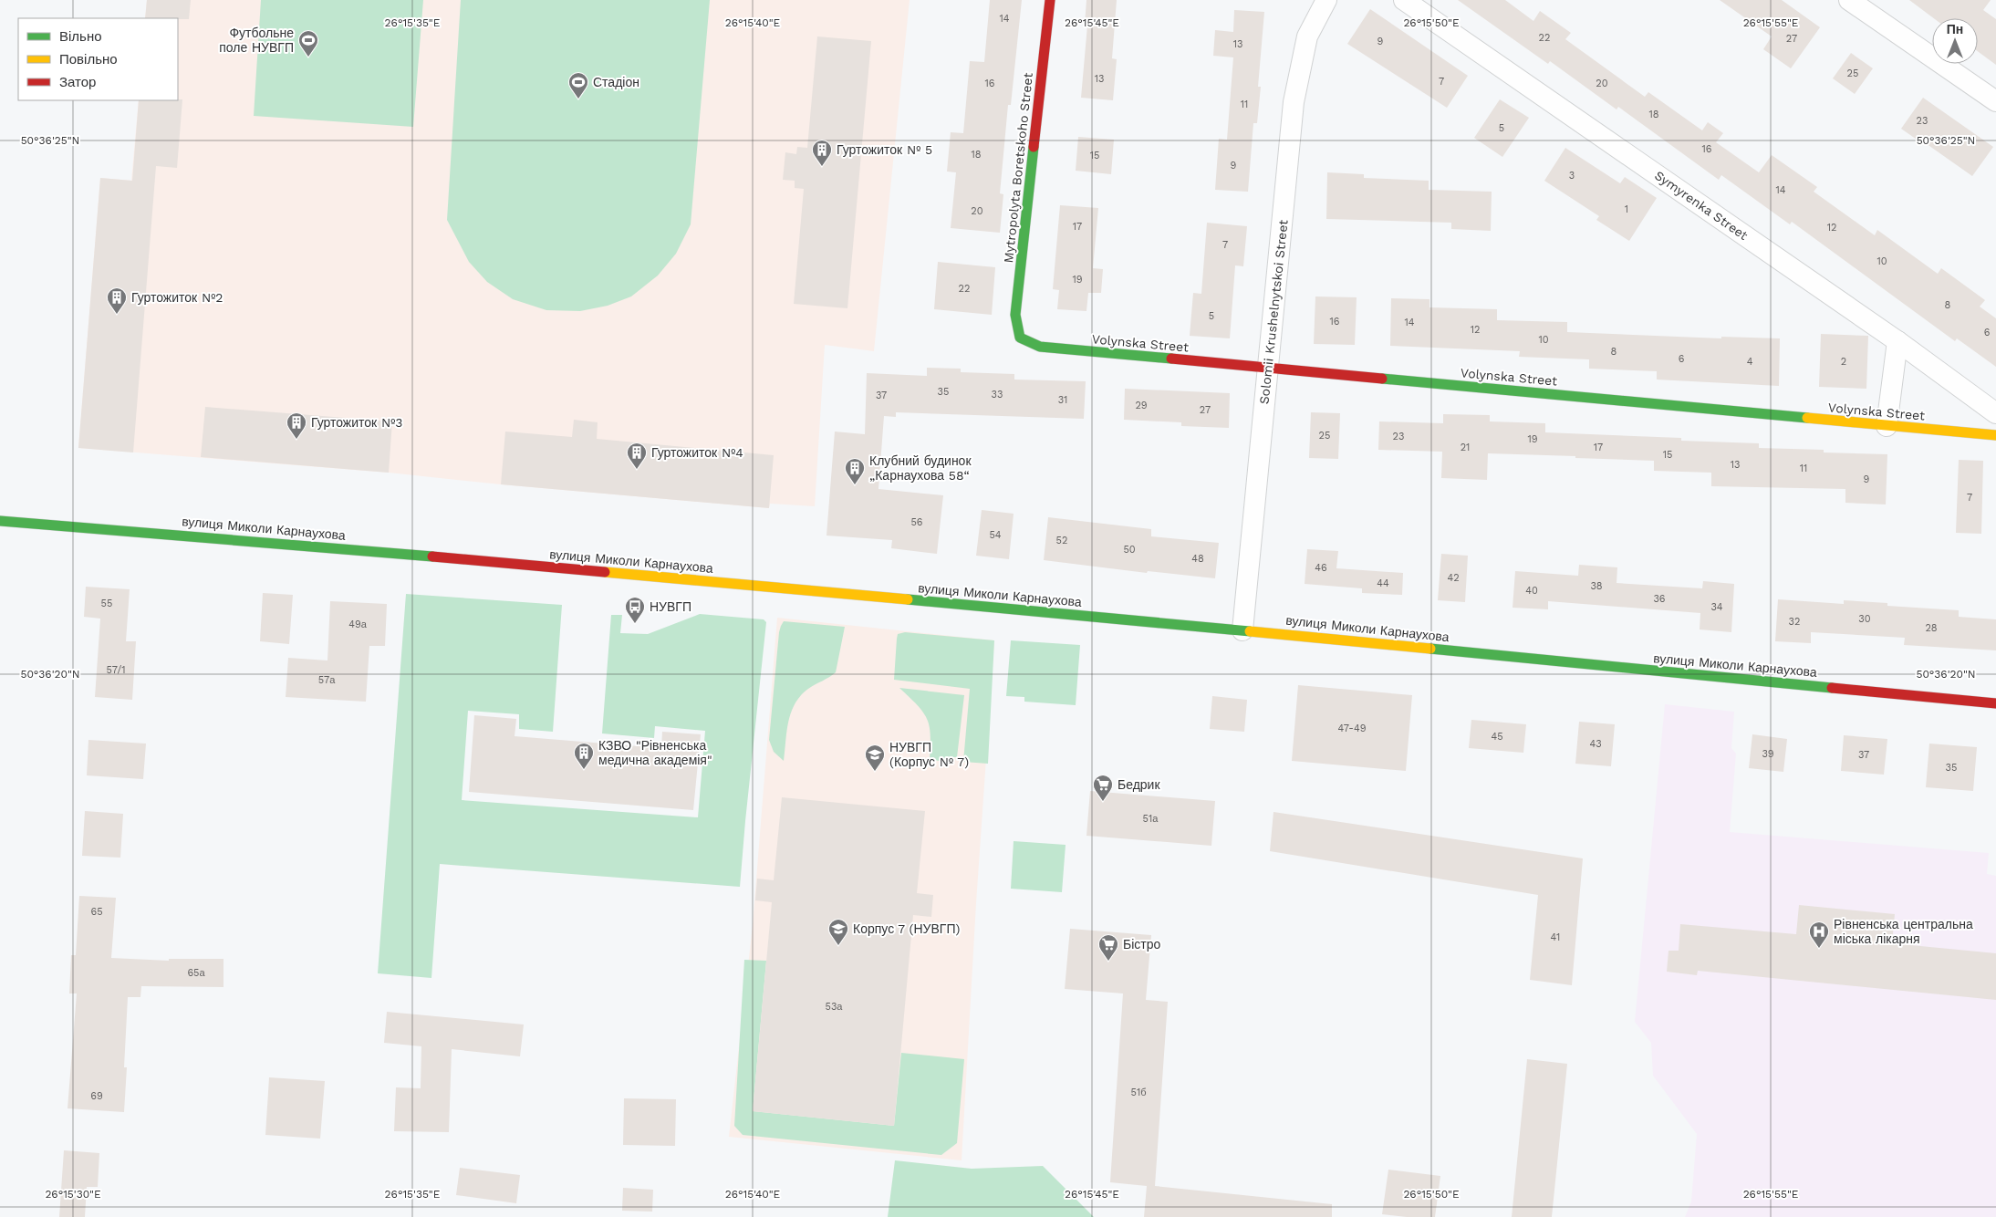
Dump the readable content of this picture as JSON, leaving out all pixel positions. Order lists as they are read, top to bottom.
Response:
{
  "streets": {
    "main road": ["Mytropolyta Boretskoho Street", "Volynska Street", "вулиця Миколи Карнаухова"],
    "street": ["Symyrenka Street", "Solomii Krushelnytskoi Street"]
  },
  "crossings": [
    ["Mytropolyta Boretskoho Street", "Volynska Street"],
    ["Solomii Krushelnytskoi Street", "Volynska Street"],
    ["Solomii Krushelnytskoi Street", "вулиця Миколи Карнаухова"]
  ],
  "places": {
    "sports": ["Футбольне поле НУВГП", "Стадіон"],
    "building": [
      "Гуртожиток № 5",
      "Гуртожиток №2",
      "Гуртожиток №3",
      "Гуртожиток №4",
      "Клубний будинок „Карнаухова 58“",
      "КЗВО \"Рівненська медична академія\""
    ],
    "bus stop": ["НУВГП"],
    "school or university": ["НУВГП (Корпус № 7)", "Корпус 7 (НУВГП)"],
    "supermarket": ["Бедрик", "Бістро"],
    "hospital": ["Рівненська центральна міська лікарня"]
  },
  "house_numbers": [
    "14",
    "22",
    "27",
    "9",
    "13",
    "25",
    "13",
    "7",
    "16",
    "20",
    "11",
    "18",
    "23",
    "5",
    "16",
    "18",
    "15",
    "9",
    "3",
    "14",
    "1",
    "20",
    "17",
    "12",
    "7",
    "10",
    "19",
    "22",
    "8",
    "5",
    "16",
    "14",
    "12",
    "6",
    "10",
    "8",
    "6",
    "4",
    "2",
    "35",
    "33",
    "37",
    "31",
    "29",
    "27",
    "25",
    "23",
    "19",
    "21",
    "17",
    "15",
    "13",
    "11",
    "9",
    "7",
    "56",
    "54",
    "52",
    "50",
    "48",
    "46",
    "42",
    "44",
    "38",
    "40",
    "36",
    "55",
    "34",
    "30",
    "32",
    "49а",
    "28",
    "57/1",
    "57а",
    "47-49",
    "45",
    "43",
    "39",
    "37",
    "35",
    "51а",
    "65",
    "41",
    "65а",
    "53а",
    "51б",
    "69"
  ],
  "legend": ["Вільно", "Повільно", "Затор"],
  "north": "top",
  "coordinates": [
    "26°15'35\"E",
    "26°15'40\"E",
    "26°15'45\"E",
    "26°15'50\"E",
    "26°15'55\"E",
    "50°36'25\"N",
    "50°36'20\"N",
    "26°15'30\"E"
  ]
}
